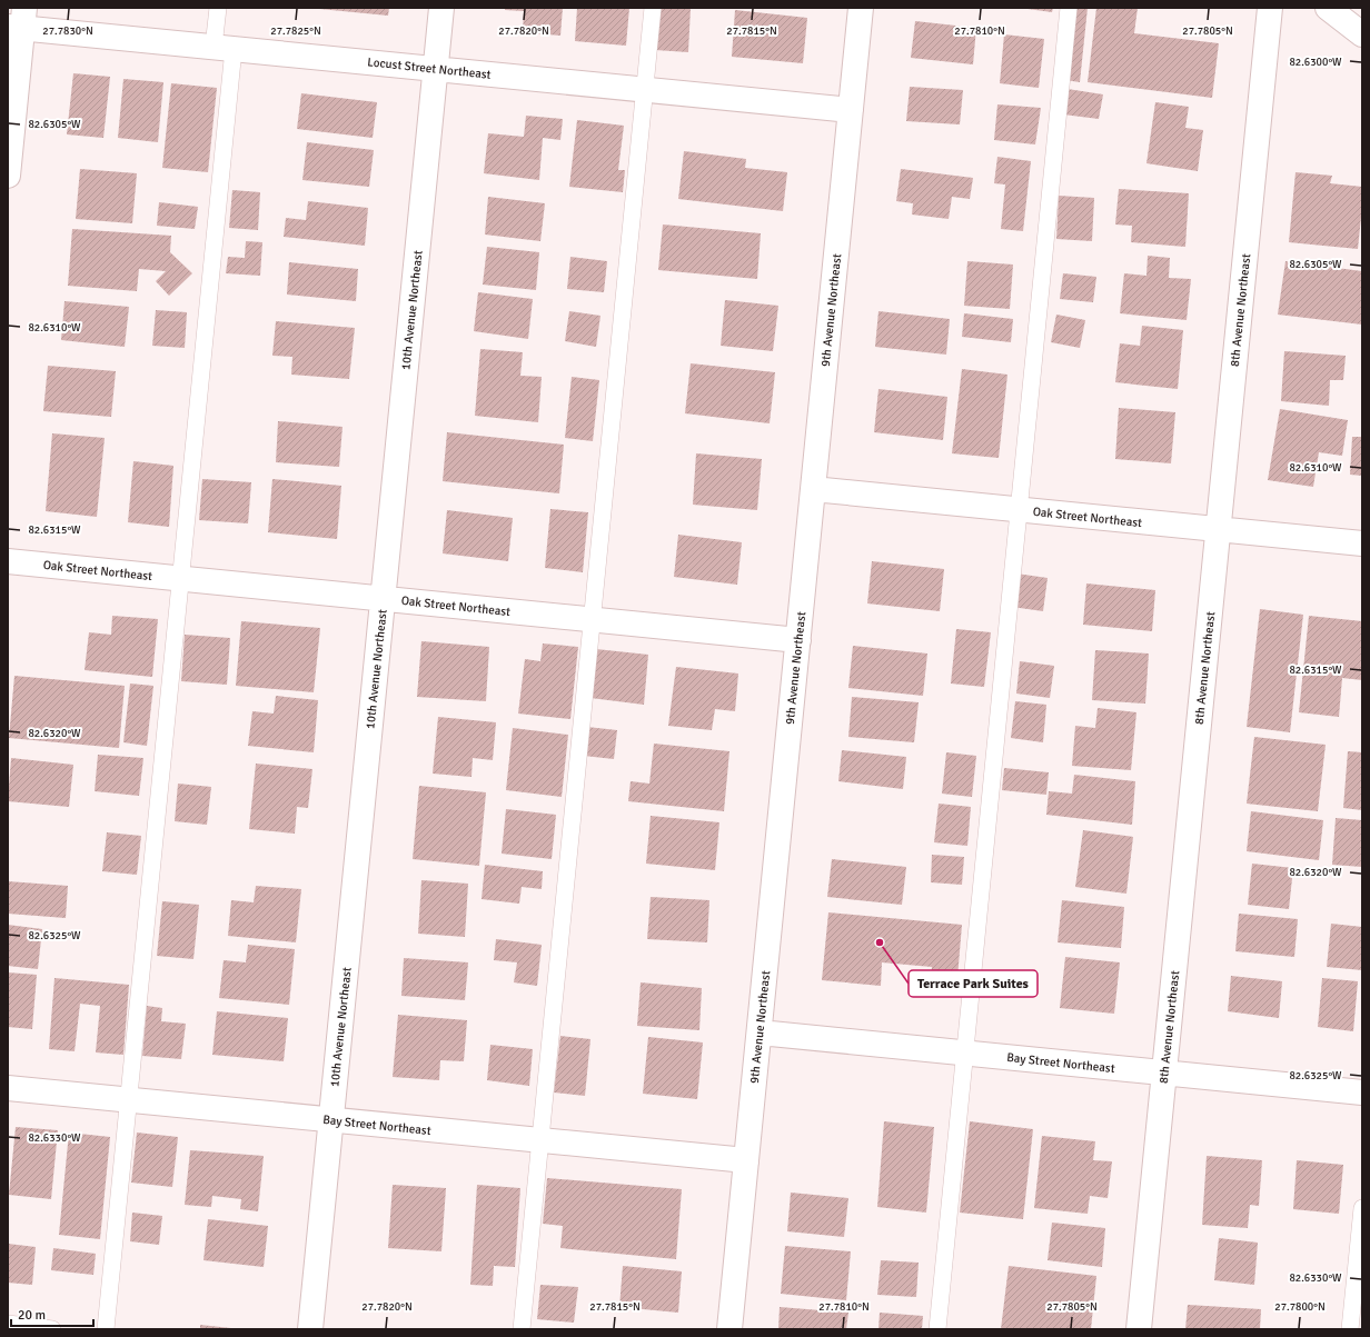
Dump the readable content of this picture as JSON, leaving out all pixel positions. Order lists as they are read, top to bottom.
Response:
{
  "streets": {
    "street": [
      "Locust Street Northeast",
      "10th Avenue Northeast",
      "9th Avenue Northeast",
      "8th Avenue Northeast",
      "Oak Street Northeast",
      "Bay Street Northeast"
    ]
  },
  "crossings": [
    ["Locust Street Northeast", "10th Avenue Northeast"],
    ["Locust Street Northeast", "9th Avenue Northeast"],
    ["10th Avenue Northeast", "Oak Street Northeast"],
    ["10th Avenue Northeast", "Bay Street Northeast"],
    ["9th Avenue Northeast", "Oak Street Northeast"],
    ["9th Avenue Northeast", "Bay Street Northeast"],
    ["8th Avenue Northeast", "Oak Street Northeast"],
    ["8th Avenue Northeast", "Bay Street Northeast"]
  ],
  "places": ["Terrace Park Suites"],
  "scale_bar": "20 m",
  "coordinates": [
    "27.7830°N",
    "27.7825°N",
    "27.7820°N",
    "27.7815°N",
    "27.7810°N",
    "27.7805°N",
    "82.6300°W",
    "82.6305°W",
    "82.6310°W",
    "82.6315°W",
    "82.6320°W",
    "82.6325°W",
    "82.6330°W",
    "27.7800°N"
  ]
}
